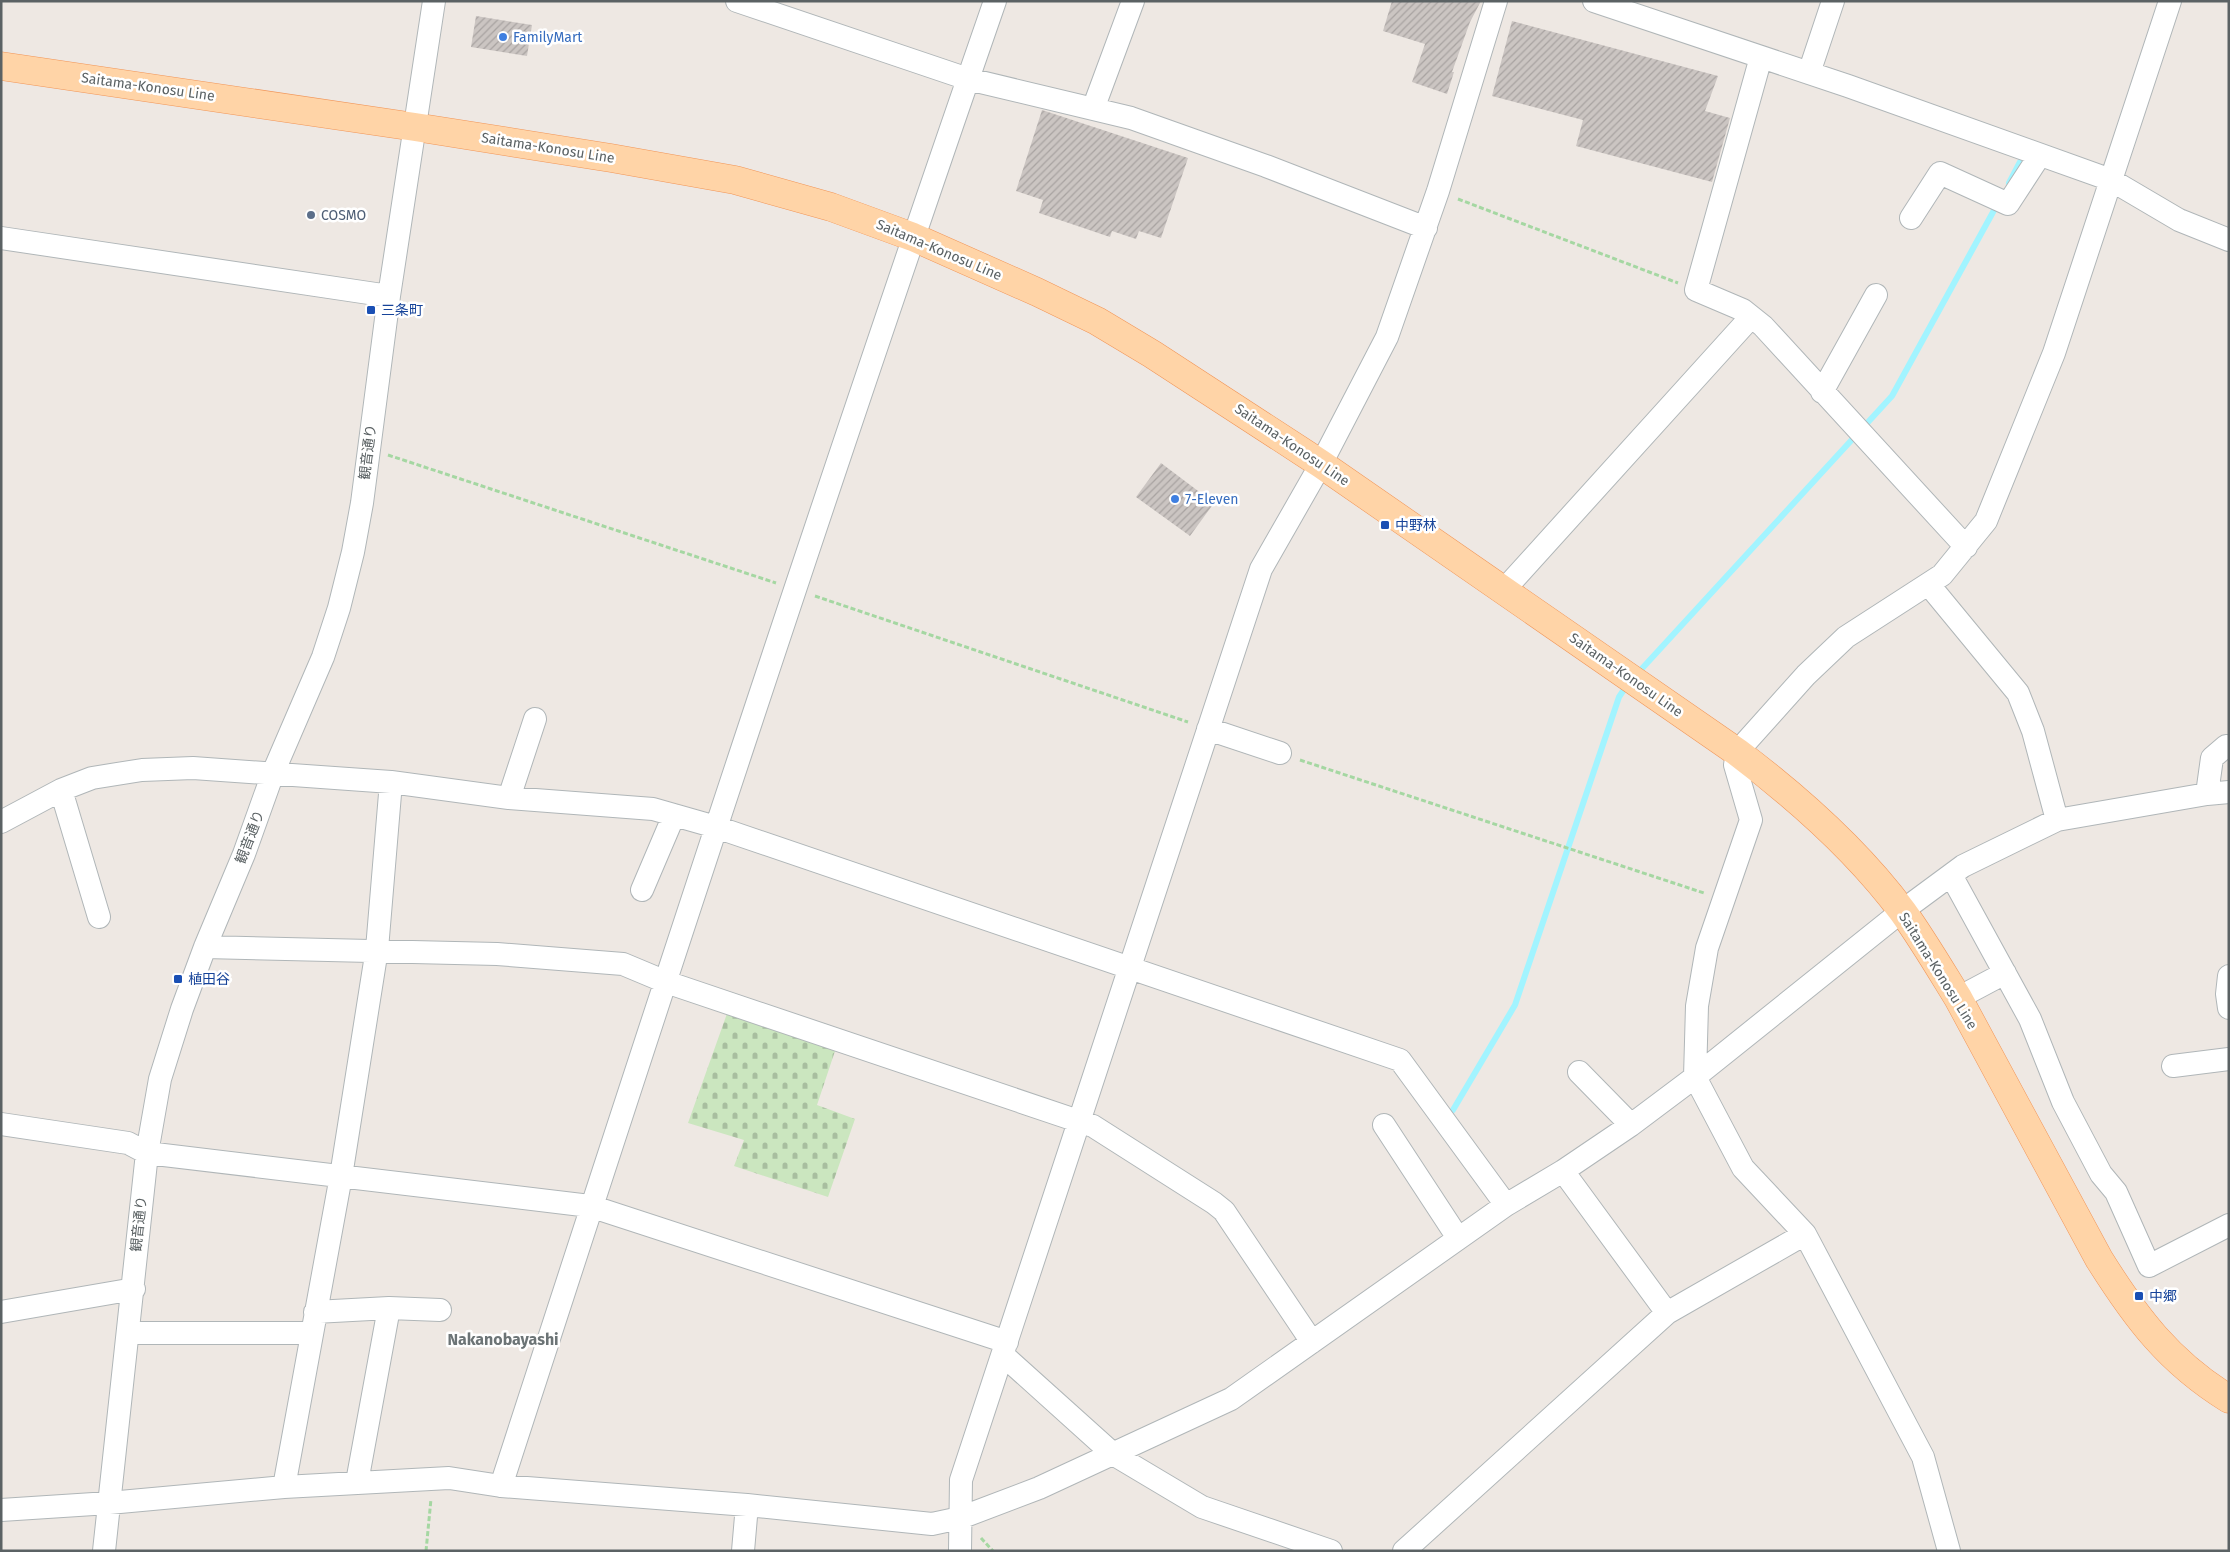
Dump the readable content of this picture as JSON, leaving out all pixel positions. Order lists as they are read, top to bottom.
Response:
{
  "streets": {
    "main road": ["Saitama-Konosu Line"],
    "street": ["観音通り"]
  },
  "crossings": [
    ["Saitama-Konosu Line", "観音通り"]
  ],
  "districts": ["Nakanobayashi"],
  "places": {
    "other": ["FamilyMart", "COSMO", "7-Eleven"],
    "transit": [
      "三条町",
      "中野林",
      "植田谷",
      "中郷"
    ]
  }
}
